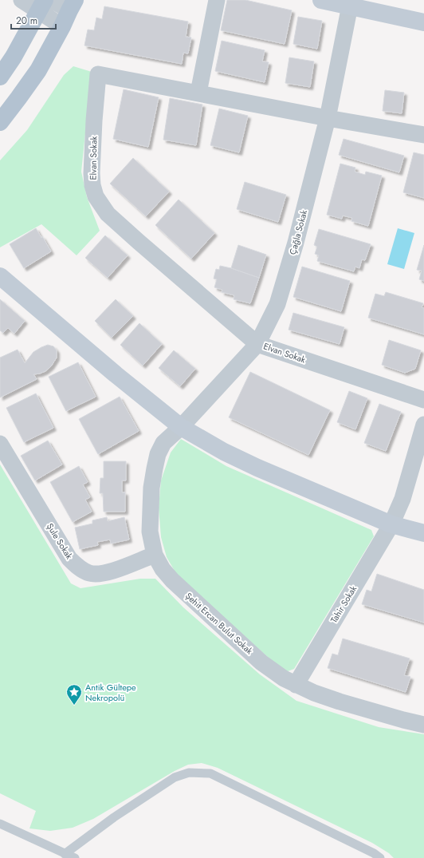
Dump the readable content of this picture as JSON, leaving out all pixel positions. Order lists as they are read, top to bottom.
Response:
{
  "streets": {
    "street": [
      "Elvan Sokak",
      "Çağla Sokak",
      "Şule Sokak",
      "Tahir Sokak",
      "Şehit Ercan Bulut Sokak"
    ]
  },
  "crossings": [
    ["Elvan Sokak", "Çağla Sokak"],
    ["Çağla Sokak", "Şehit Ercan Bulut Sokak"],
    ["Şule Sokak", "Şehit Ercan Bulut Sokak"],
    ["Tahir Sokak", "Şehit Ercan Bulut Sokak"]
  ],
  "places": {
    "place": ["Antik Gültepe Nekropolü"]
  },
  "scale_bar": "20 m"
}
